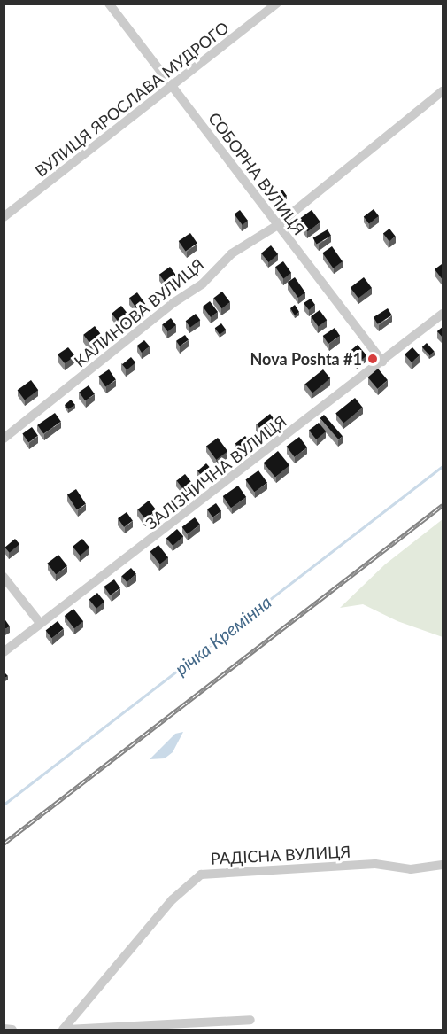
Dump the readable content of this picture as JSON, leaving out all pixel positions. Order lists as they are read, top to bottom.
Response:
{
  "streets": {
    "street": [
      "ВУЛИЦЯ ЯРОСЛАВА МУДРОГО",
      "СОБОРНА ВУЛИЦЯ",
      "КАЛИНОВА ВУЛИЦЯ",
      "ЗАЛІЗНИЧНА ВУЛИЦЯ",
      "РАДІСНА ВУЛИЦЯ"
    ]
  },
  "crossings": [
    ["ВУЛИЦЯ ЯРОСЛАВА МУДРОГО", "СОБОРНА ВУЛИЦЯ"],
    ["СОБОРНА ВУЛИЦЯ", "КАЛИНОВА ВУЛИЦЯ"],
    ["СОБОРНА ВУЛИЦЯ", "ЗАЛІЗНИЧНА ВУЛИЦЯ"]
  ],
  "water": ["річка Кремінна"],
  "places": ["Nova Poshta #1"]
}
